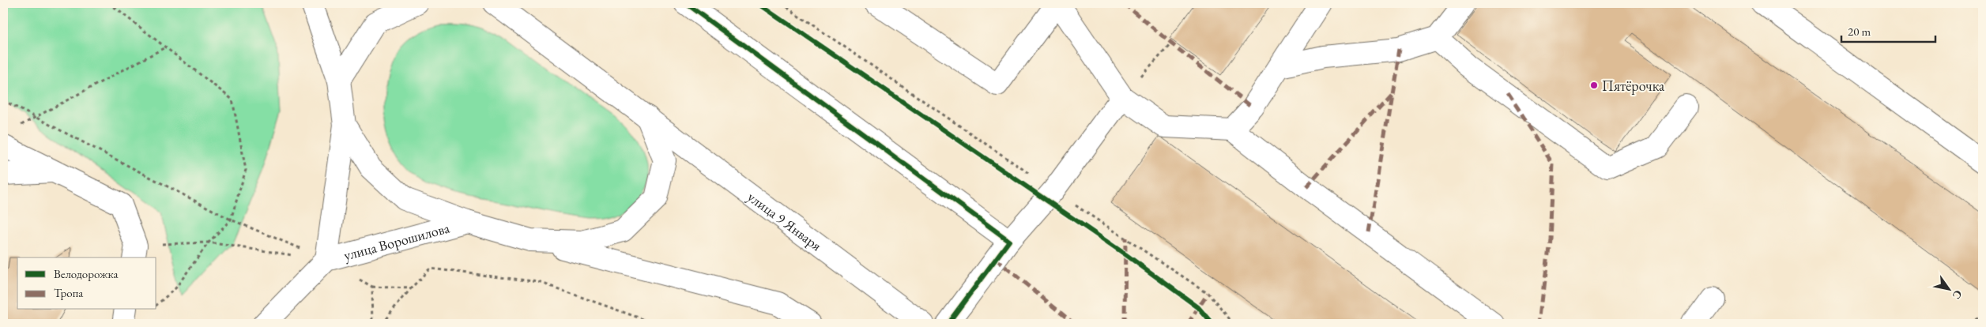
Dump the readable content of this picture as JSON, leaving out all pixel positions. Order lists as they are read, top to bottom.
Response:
{
  "streets": {
    "main road": ["улица 9 Января", "улица Ворошилова"]
  },
  "places": ["Пятёрочка"],
  "legend": ["Велодорожка", "Тропа"],
  "scale_bar": "20 m",
  "north": "bottom right"
}
